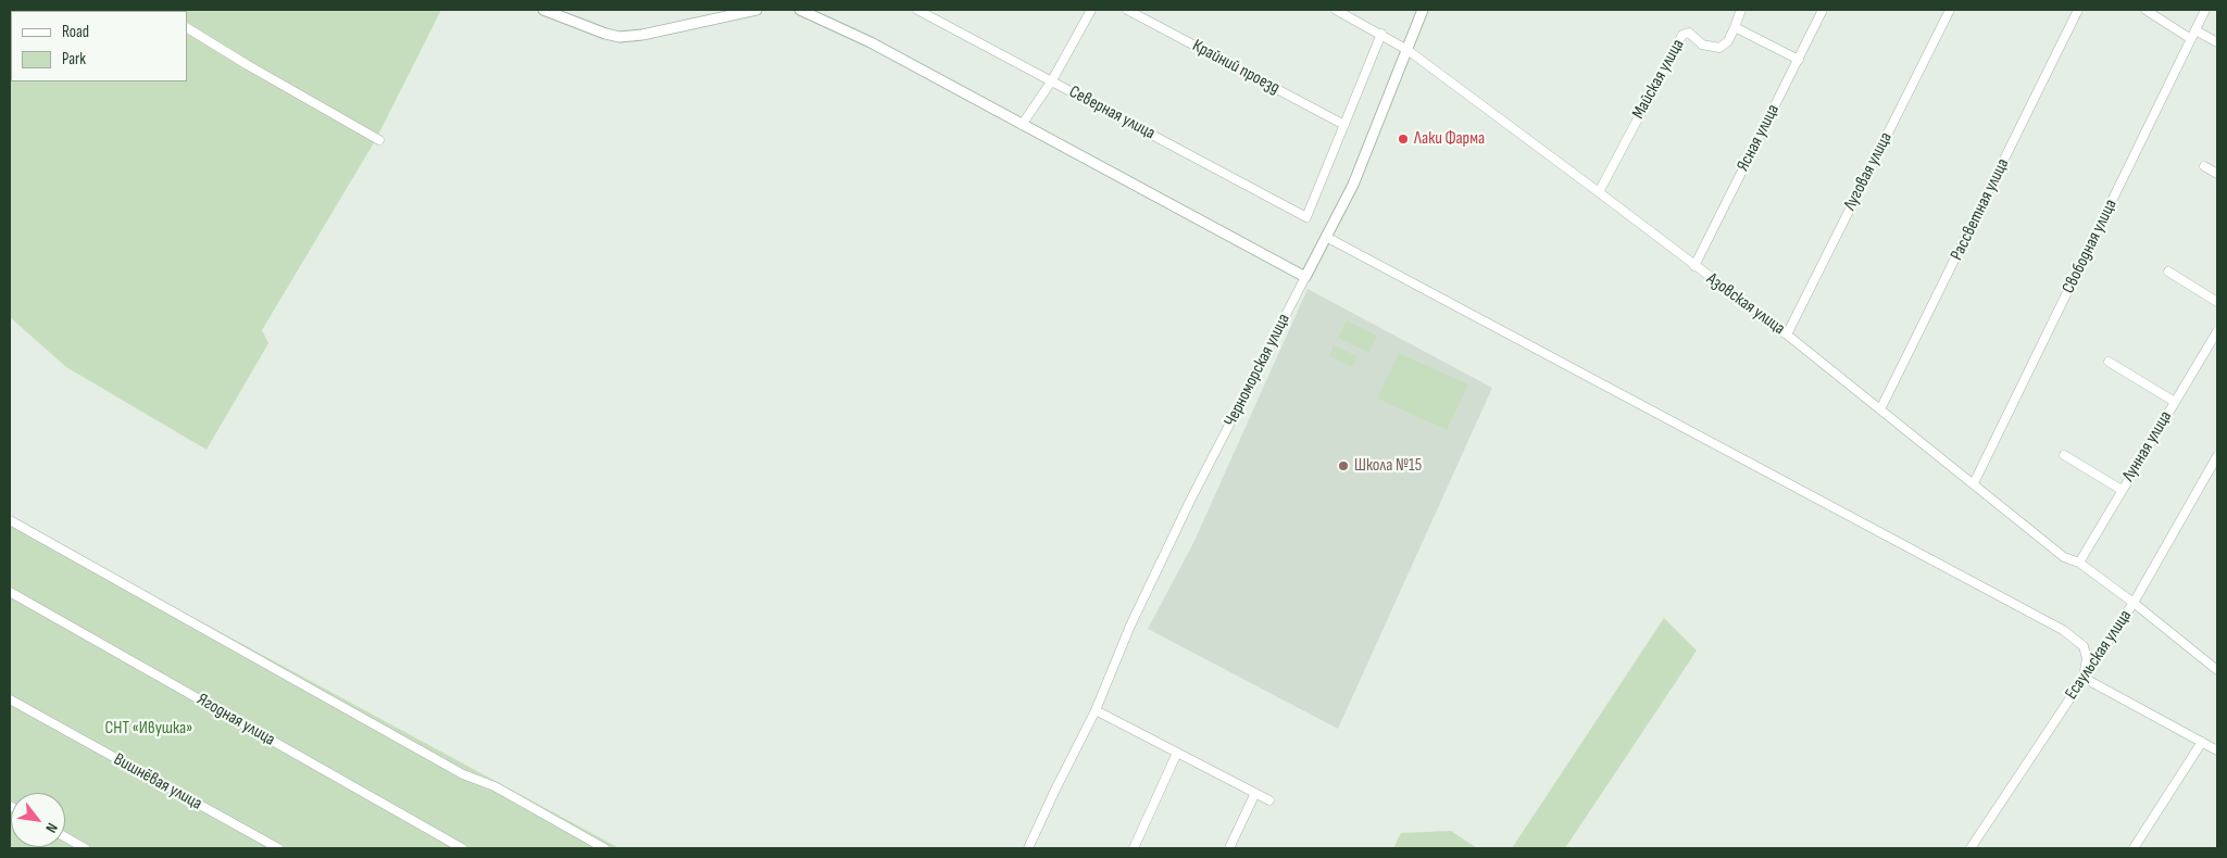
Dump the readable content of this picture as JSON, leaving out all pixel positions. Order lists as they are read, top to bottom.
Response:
{
  "streets": {
    "street": [
      "Крайний проезд",
      "Майская улица",
      "Северная улица",
      "Ясная улица",
      "Луговая улица",
      "Рассветная улица",
      "Свободная улица",
      "Азовская улица",
      "Черноморская улица",
      "Лунная улица",
      "Есаульская улица",
      "Ягодная улица",
      "Вишнёвая улица"
    ]
  },
  "crossings": [
    ["Крайний проезд", "Северная улица"],
    ["Майская улица", "Азовская улица"],
    ["Ясная улица", "Азовская улица"],
    ["Луговая улица", "Азовская улица"],
    ["Рассветная улица", "Азовская улица"],
    ["Свободная улица", "Азовская улица"],
    ["Азовская улица", "Лунная улица"],
    ["Азовская улица", "Есаульская улица"]
  ],
  "parks": ["СНТ «Ивушка»"],
  "places": ["Лаки Фарма", "Школа №15"],
  "legend": ["Road", "Park"],
  "north": "bottom right"
}
